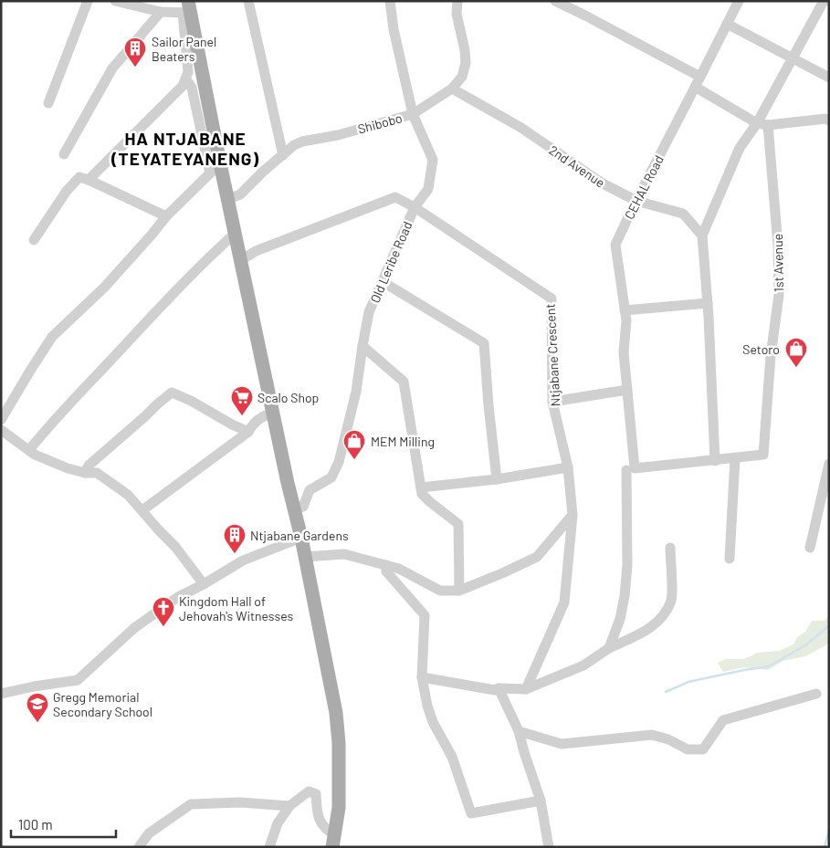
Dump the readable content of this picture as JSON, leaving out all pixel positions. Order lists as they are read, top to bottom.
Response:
{
  "streets": {
    "street": [
      "Shibobo",
      "2nd Avenue",
      "CEHAL Road",
      "Old Leribe Road",
      "1st Avenue",
      "Ntjabane Crescent"
    ]
  },
  "crossings": [
    ["Shibobo", "2nd Avenue"],
    ["Shibobo", "Old Leribe Road"],
    ["2nd Avenue", "CEHAL Road"],
    ["CEHAL Road", "1st Avenue"],
    ["Old Leribe Road", "Ntjabane Crescent"]
  ],
  "districts": ["HA NTJABANE (TEYATEYANENG)"],
  "places": {
    "building": ["Sailor Panel Beaters", "Ntjabane Gardens"],
    "shop": ["Setoro", "MEM Milling"],
    "supermarket": ["Scalo Shop"],
    "church": ["Kingdom Hall of Jehovah's Witnesses"],
    "school or university": ["Gregg Memorial Secondary School"]
  },
  "scale_bar": "100 m"
}
